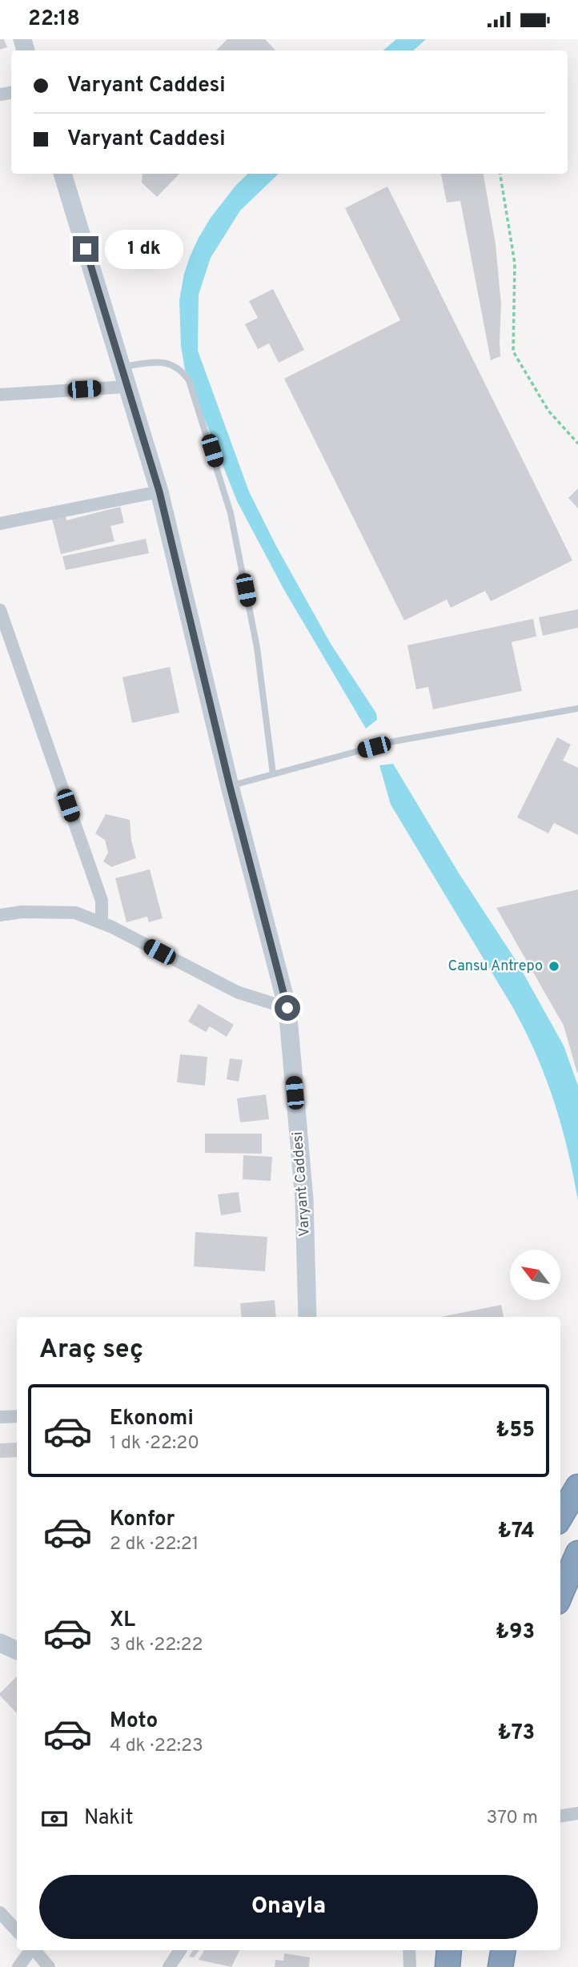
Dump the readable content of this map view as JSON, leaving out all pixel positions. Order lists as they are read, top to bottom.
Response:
{
  "streets": {
    "street": ["Varyant Caddesi"]
  },
  "places": ["Cansu Antrepo"],
  "north": "top left",
  "page": {
    "status": "22:18",
    "banner": ["Varyant Caddesi", "Varyant Caddesi"],
    "bubble": "1 dk",
    "heading": "Araç seç",
    "list": [
      {
        "name": "Ekonomi",
        "note": "1 dk · 22:20",
        "value": "₺55"
      },
      {
        "name": "Konfor",
        "note": "2 dk · 22:21",
        "value": "₺74"
      },
      {
        "name": "XL",
        "note": "3 dk · 22:22",
        "value": "₺93"
      },
      {
        "name": "Moto",
        "note": "4 dk · 22:23",
        "value": "₺73"
      }
    ],
    "pay": ["Nakit", "370 m"],
    "buttons": "Onayla"
  }
}
